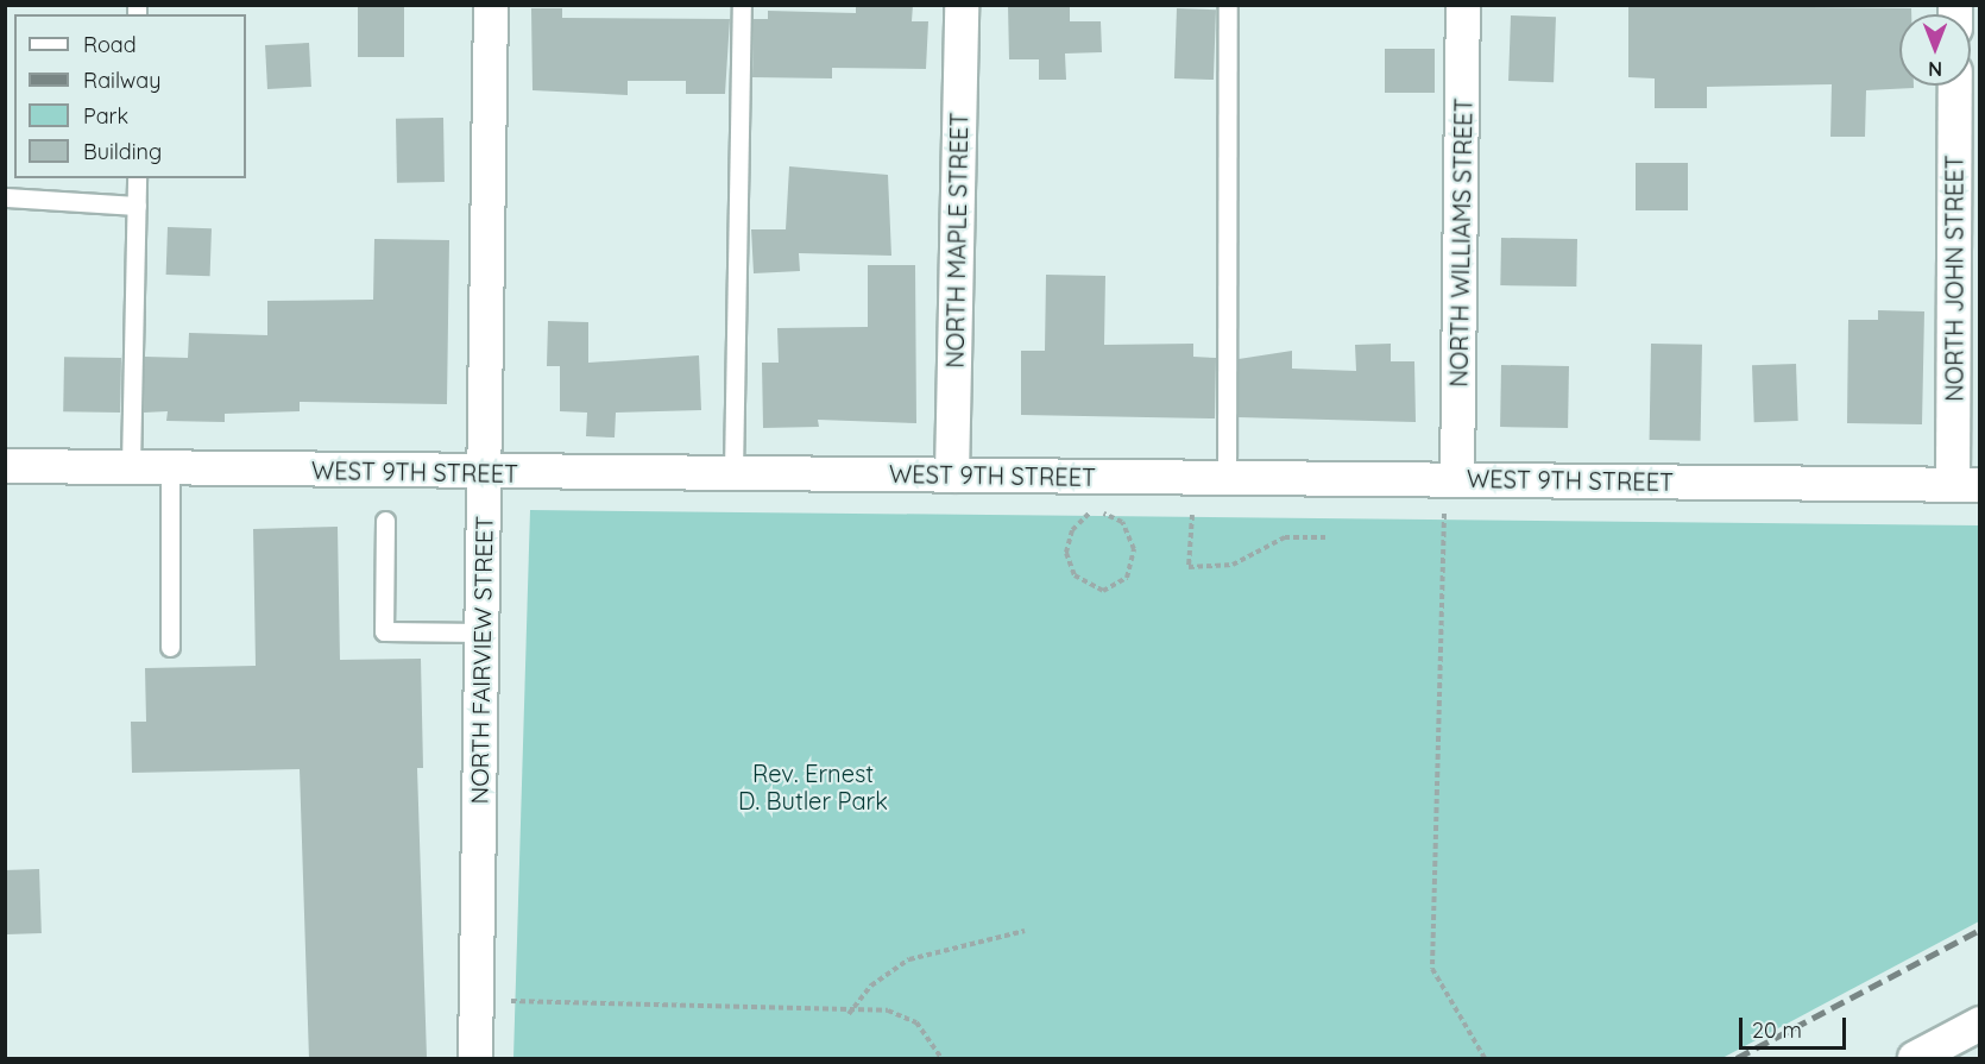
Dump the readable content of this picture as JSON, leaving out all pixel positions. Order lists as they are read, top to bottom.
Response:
{
  "streets": {
    "street": [
      "NORTH MAPLE STREET",
      "NORTH WILLIAMS STREET",
      "NORTH JOHN STREET",
      "WEST 9TH STREET",
      "NORTH FAIRVIEW STREET"
    ]
  },
  "crossings": [
    ["NORTH MAPLE STREET", "WEST 9TH STREET"],
    ["NORTH WILLIAMS STREET", "WEST 9TH STREET"],
    ["NORTH JOHN STREET", "WEST 9TH STREET"],
    ["WEST 9TH STREET", "NORTH FAIRVIEW STREET"]
  ],
  "parks": ["Rev. Ernest D. Butler Park"],
  "legend": [
    "Road",
    "Railway",
    "Park",
    "Building"
  ],
  "scale_bar": "20 m",
  "north": "bottom"
}
